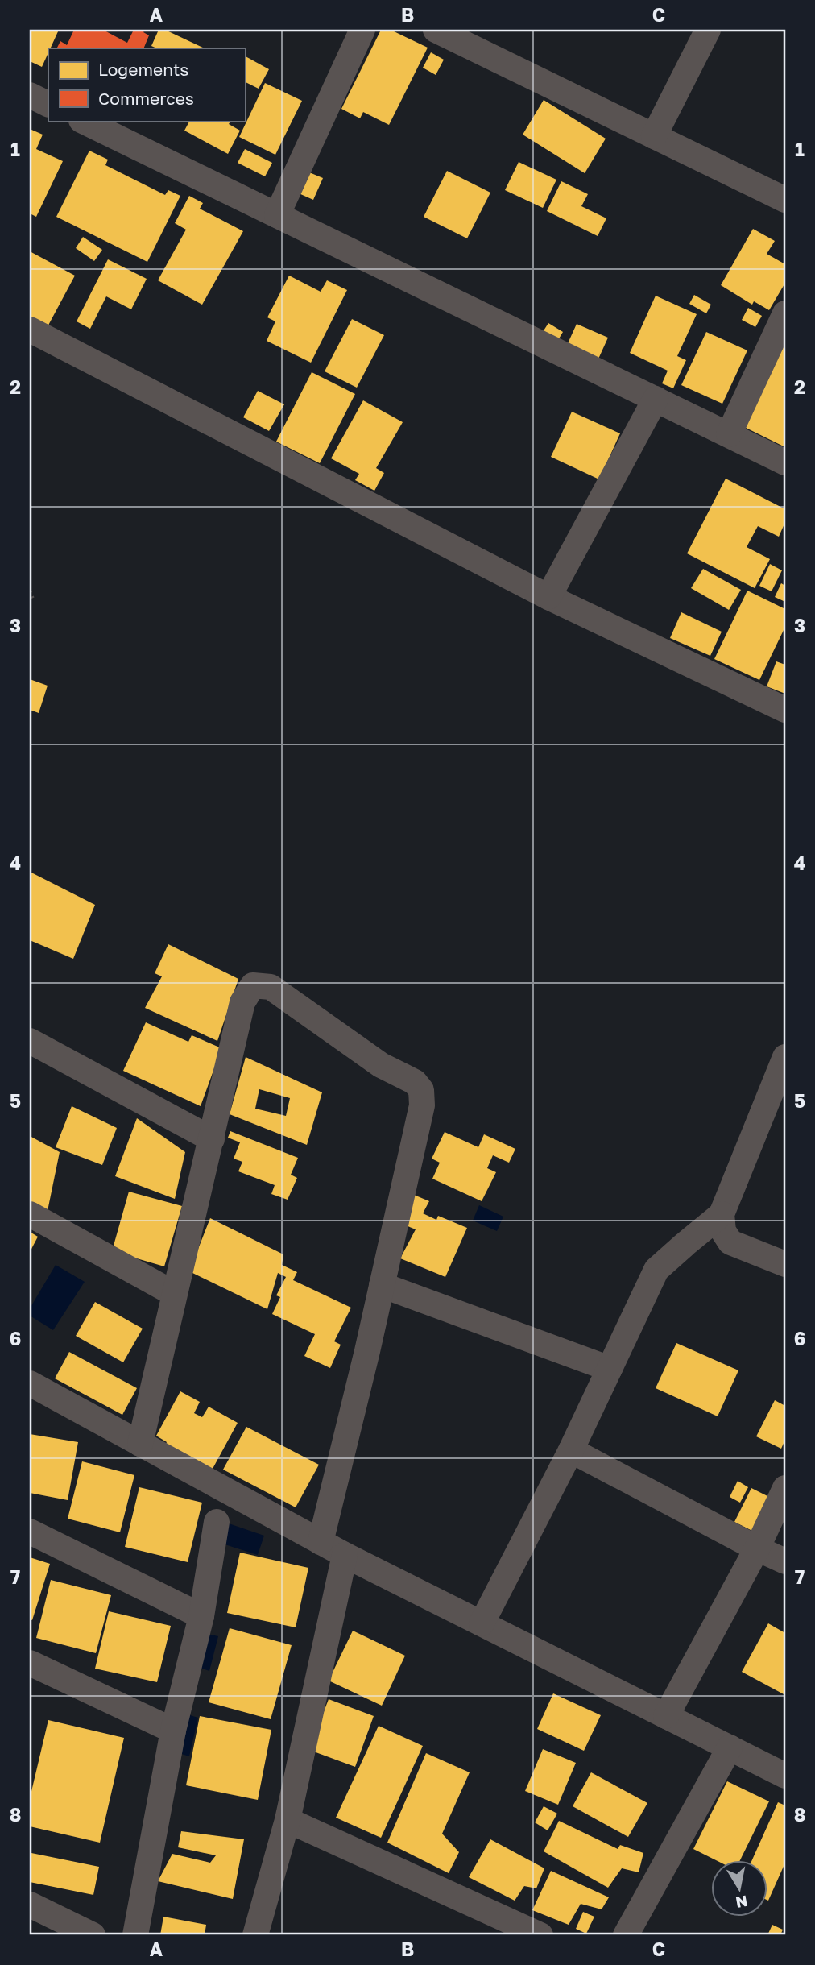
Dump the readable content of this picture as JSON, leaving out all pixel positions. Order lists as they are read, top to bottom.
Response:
{
  "legend": ["Logements", "Commerces"],
  "north": "bottom",
  "grid": {
    "columns": ["A", "B", "C"],
    "rows": [
      "1",
      "2",
      "3",
      "4",
      "5",
      "6",
      "7",
      "8"
    ]
  }
}
